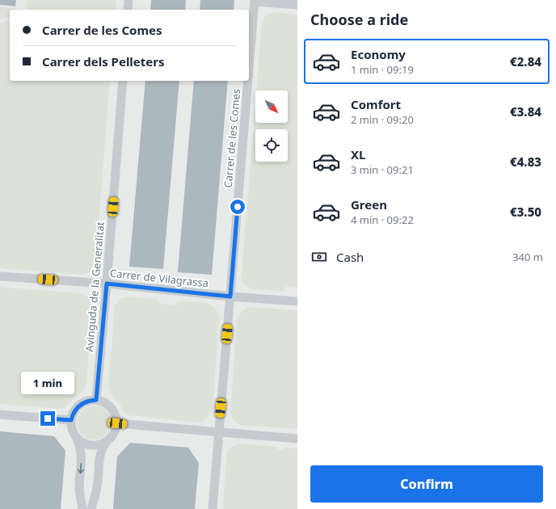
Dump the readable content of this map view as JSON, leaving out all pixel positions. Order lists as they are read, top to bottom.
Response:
{
  "streets": {
    "street": ["Carrer de les Comes", "Carrer de Vilagrassa", "Avinguda de la Generalitat"]
  },
  "crossings": [
    ["Carrer de les Comes", "Carrer de Vilagrassa"],
    ["Carrer de Vilagrassa", "Avinguda de la Generalitat"]
  ],
  "north": "bottom right",
  "page": {
    "heading": "Choose a ride",
    "banner": ["Carrer de les Comes", "Carrer dels Pelleters"],
    "list": [
      {
        "name": "Economy",
        "note": "1 min · 09:19",
        "value": "€2.84"
      },
      {
        "name": "Comfort",
        "note": "2 min · 09:20",
        "value": "€3.84"
      },
      {
        "name": "XL",
        "note": "3 min · 09:21",
        "value": "€4.83"
      },
      {
        "name": "Green",
        "note": "4 min · 09:22",
        "value": "€3.50"
      }
    ],
    "pay": ["Cash", "340 m"],
    "bubble": "1 min",
    "buttons": "Confirm"
  }
}
